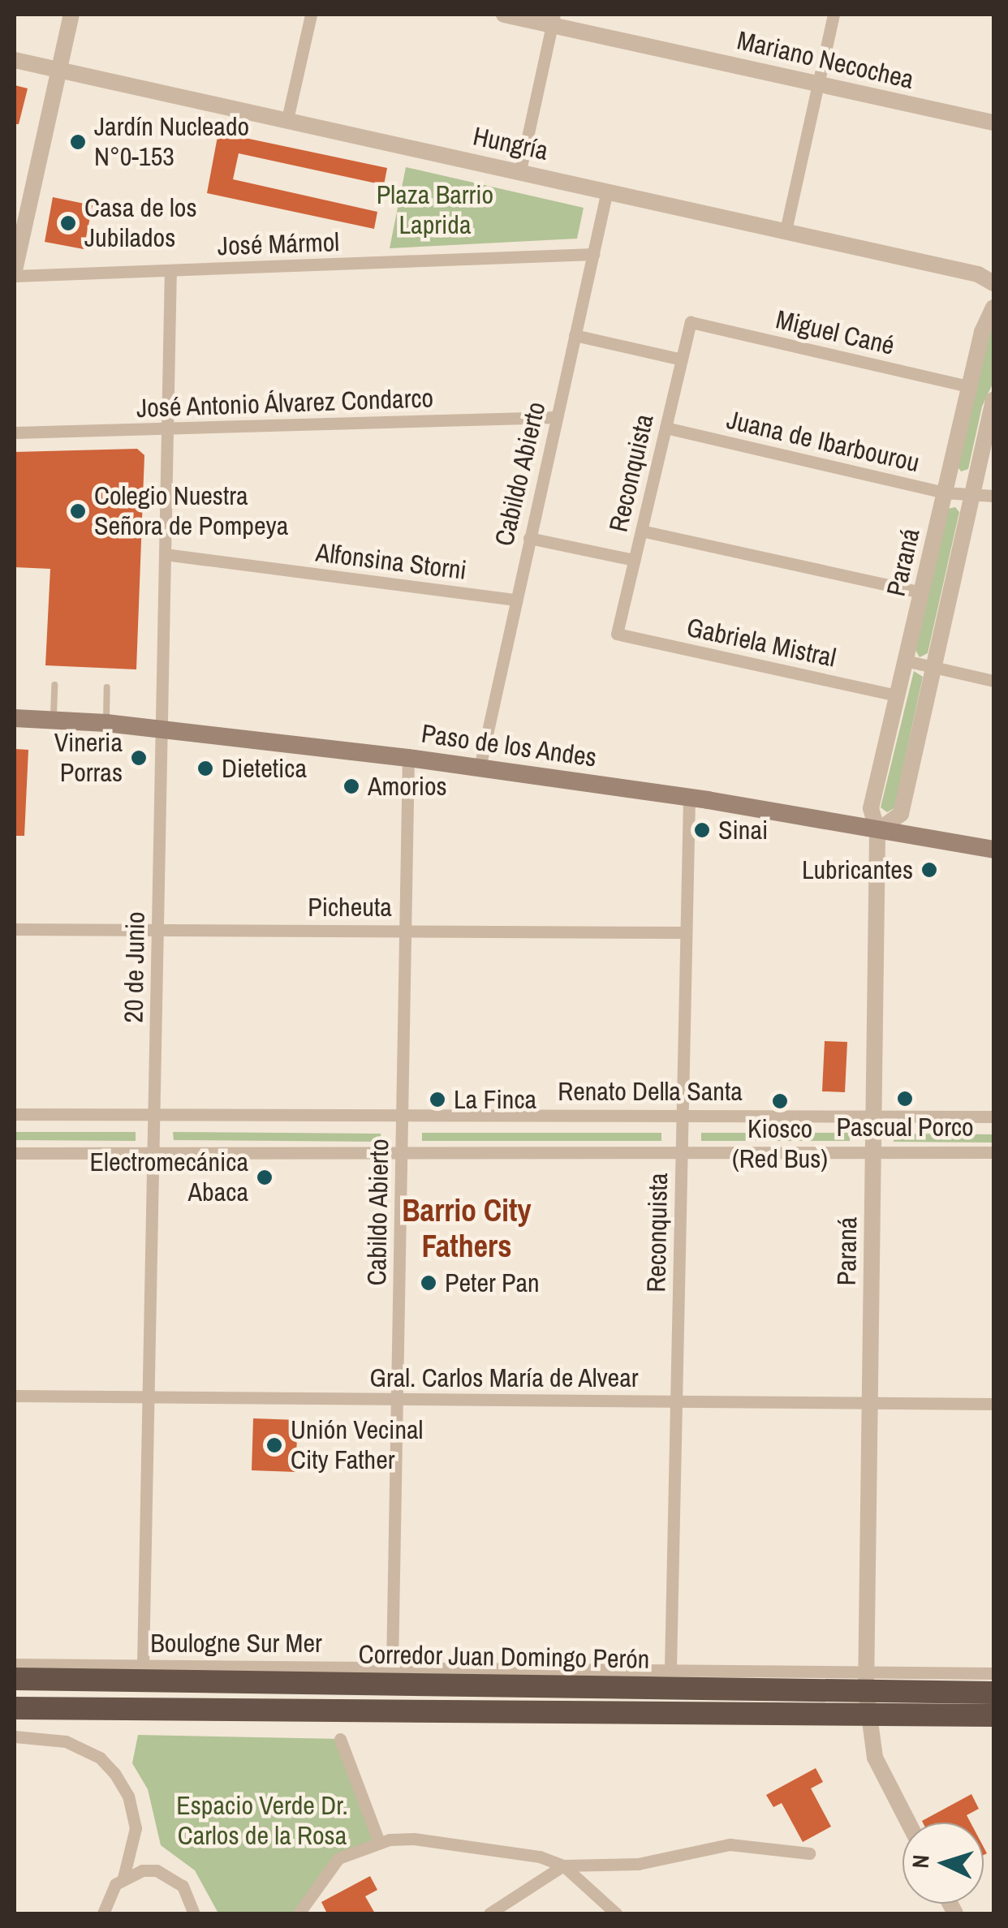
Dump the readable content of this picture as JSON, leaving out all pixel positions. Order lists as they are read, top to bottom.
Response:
{
  "streets": {
    "highway": ["Corredor Juan Domingo Perón"],
    "main road": ["Paso de los Andes"],
    "street": [
      "Mariano Necochea",
      "Hungría",
      "José Mármol",
      "Miguel Cané",
      "José Antonio Álvarez Condarco",
      "Juana de Ibarbourou",
      "Reconquista",
      "Cabildo Abierto",
      "Alfonsina Storni",
      "Paraná",
      "Gabriela Mistral",
      "Picheuta",
      "20 de Junio",
      "Renato Della Santa",
      "Gral. Carlos María de Alvear",
      "Boulogne Sur Mer"
    ]
  },
  "crossings": [
    ["Hungría", "Cabildo Abierto"],
    ["José Mármol", "Cabildo Abierto"],
    ["José Mármol", "20 de Junio"],
    ["Miguel Cané", "Reconquista"],
    ["Miguel Cané", "Paraná"],
    ["José Antonio Álvarez Condarco", "Cabildo Abierto"],
    ["José Antonio Álvarez Condarco", "20 de Junio"],
    ["Juana de Ibarbourou", "Reconquista"],
    ["Juana de Ibarbourou", "Paraná"],
    ["Reconquista", "Gabriela Mistral"],
    ["Reconquista", "Paso de los Andes"],
    ["Reconquista", "Picheuta"],
    ["Reconquista", "Renato Della Santa"],
    ["Reconquista", "Gral. Carlos María de Alvear"],
    ["Reconquista", "Boulogne Sur Mer"],
    ["Cabildo Abierto", "Alfonsina Storni"],
    ["Cabildo Abierto", "Paso de los Andes"],
    ["Cabildo Abierto", "Picheuta"],
    ["Cabildo Abierto", "Renato Della Santa"],
    ["Cabildo Abierto", "Gral. Carlos María de Alvear"],
    ["Cabildo Abierto", "Boulogne Sur Mer"],
    ["Alfonsina Storni", "20 de Junio"],
    ["Paraná", "Gabriela Mistral"],
    ["Paraná", "Paso de los Andes"],
    ["Paraná", "Renato Della Santa"],
    ["Paraná", "Gral. Carlos María de Alvear"],
    ["Paraná", "Boulogne Sur Mer"],
    ["Paraná", "Corredor Juan Domingo Perón"],
    ["Paso de los Andes", "20 de Junio"],
    ["Picheuta", "20 de Junio"],
    ["20 de Junio", "Renato Della Santa"],
    ["20 de Junio", "Gral. Carlos María de Alvear"],
    ["20 de Junio", "Boulogne Sur Mer"],
    ["Boulogne Sur Mer", "Corredor Juan Domingo Perón"]
  ],
  "districts": ["Barrio City Fathers"],
  "parks": ["Plaza Barrio Laprida", "Espacio Verde Dr. Carlos de la Rosa"],
  "places": [
    "Jardín Nucleado N°0-153",
    "Casa de los Jubilados",
    "Colegio Nuestra Señora de Pompeya",
    "Vineria Porras",
    "Dietetica",
    "Amorios",
    "Sinai",
    "Lubricantes",
    "Pascual Porco",
    "La Finca",
    "Kiosco (Red Bus)",
    "Electromecánica Abaca",
    "Peter Pan",
    "Unión Vecinal City Father"
  ],
  "north": "left"
}
